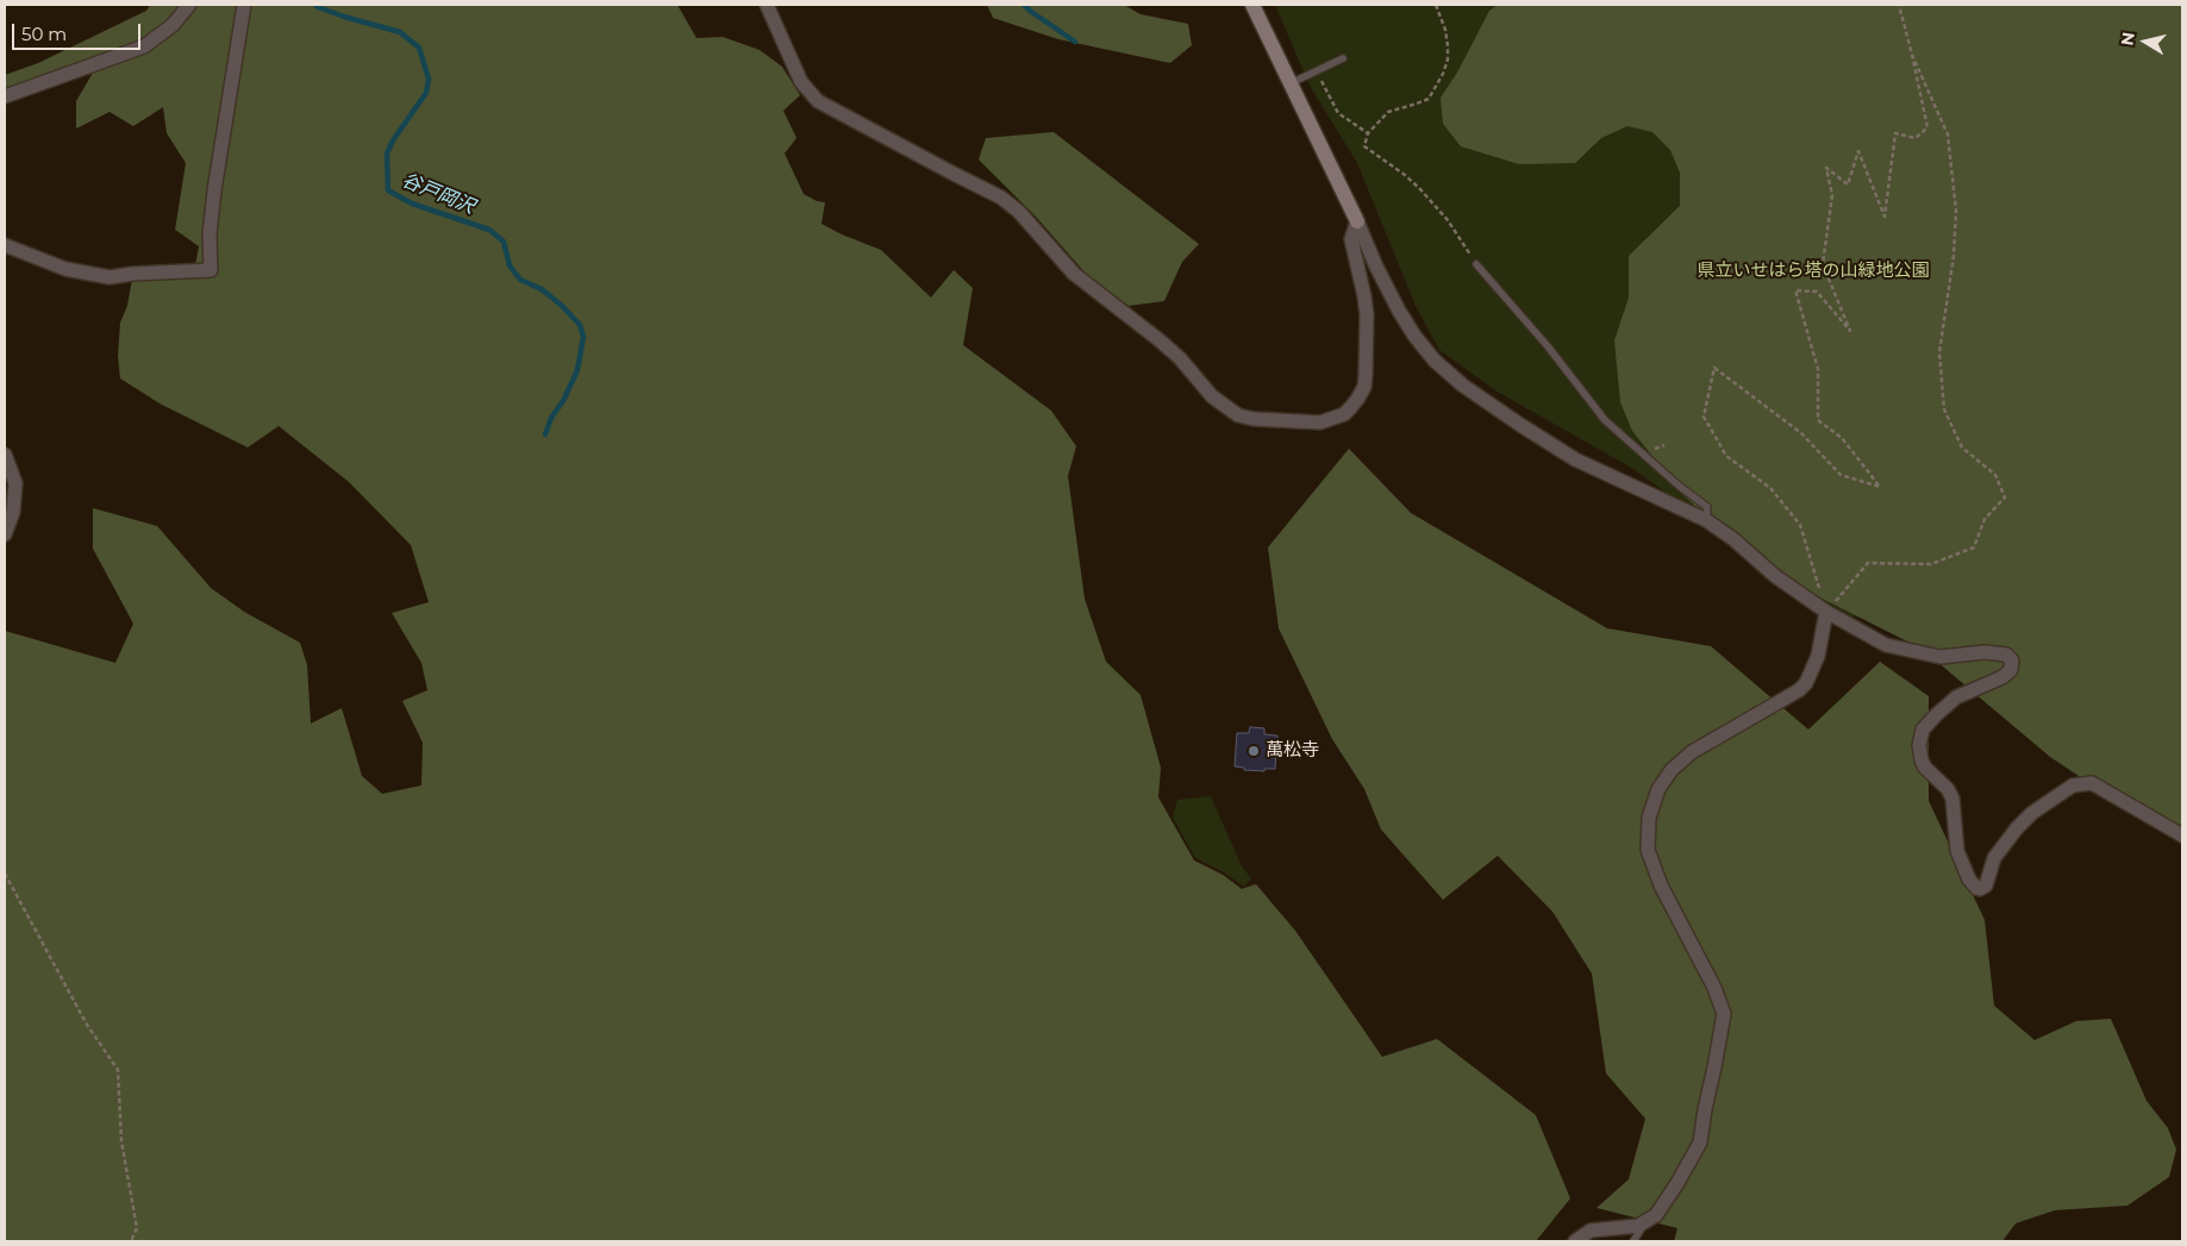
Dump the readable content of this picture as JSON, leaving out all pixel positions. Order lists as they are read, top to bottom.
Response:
{
  "water": ["谷戸岡沢"],
  "parks": ["県立いせはら塔の山緑地公園"],
  "places": ["萬松寺"],
  "scale_bar": "50 m",
  "north": "left"
}
